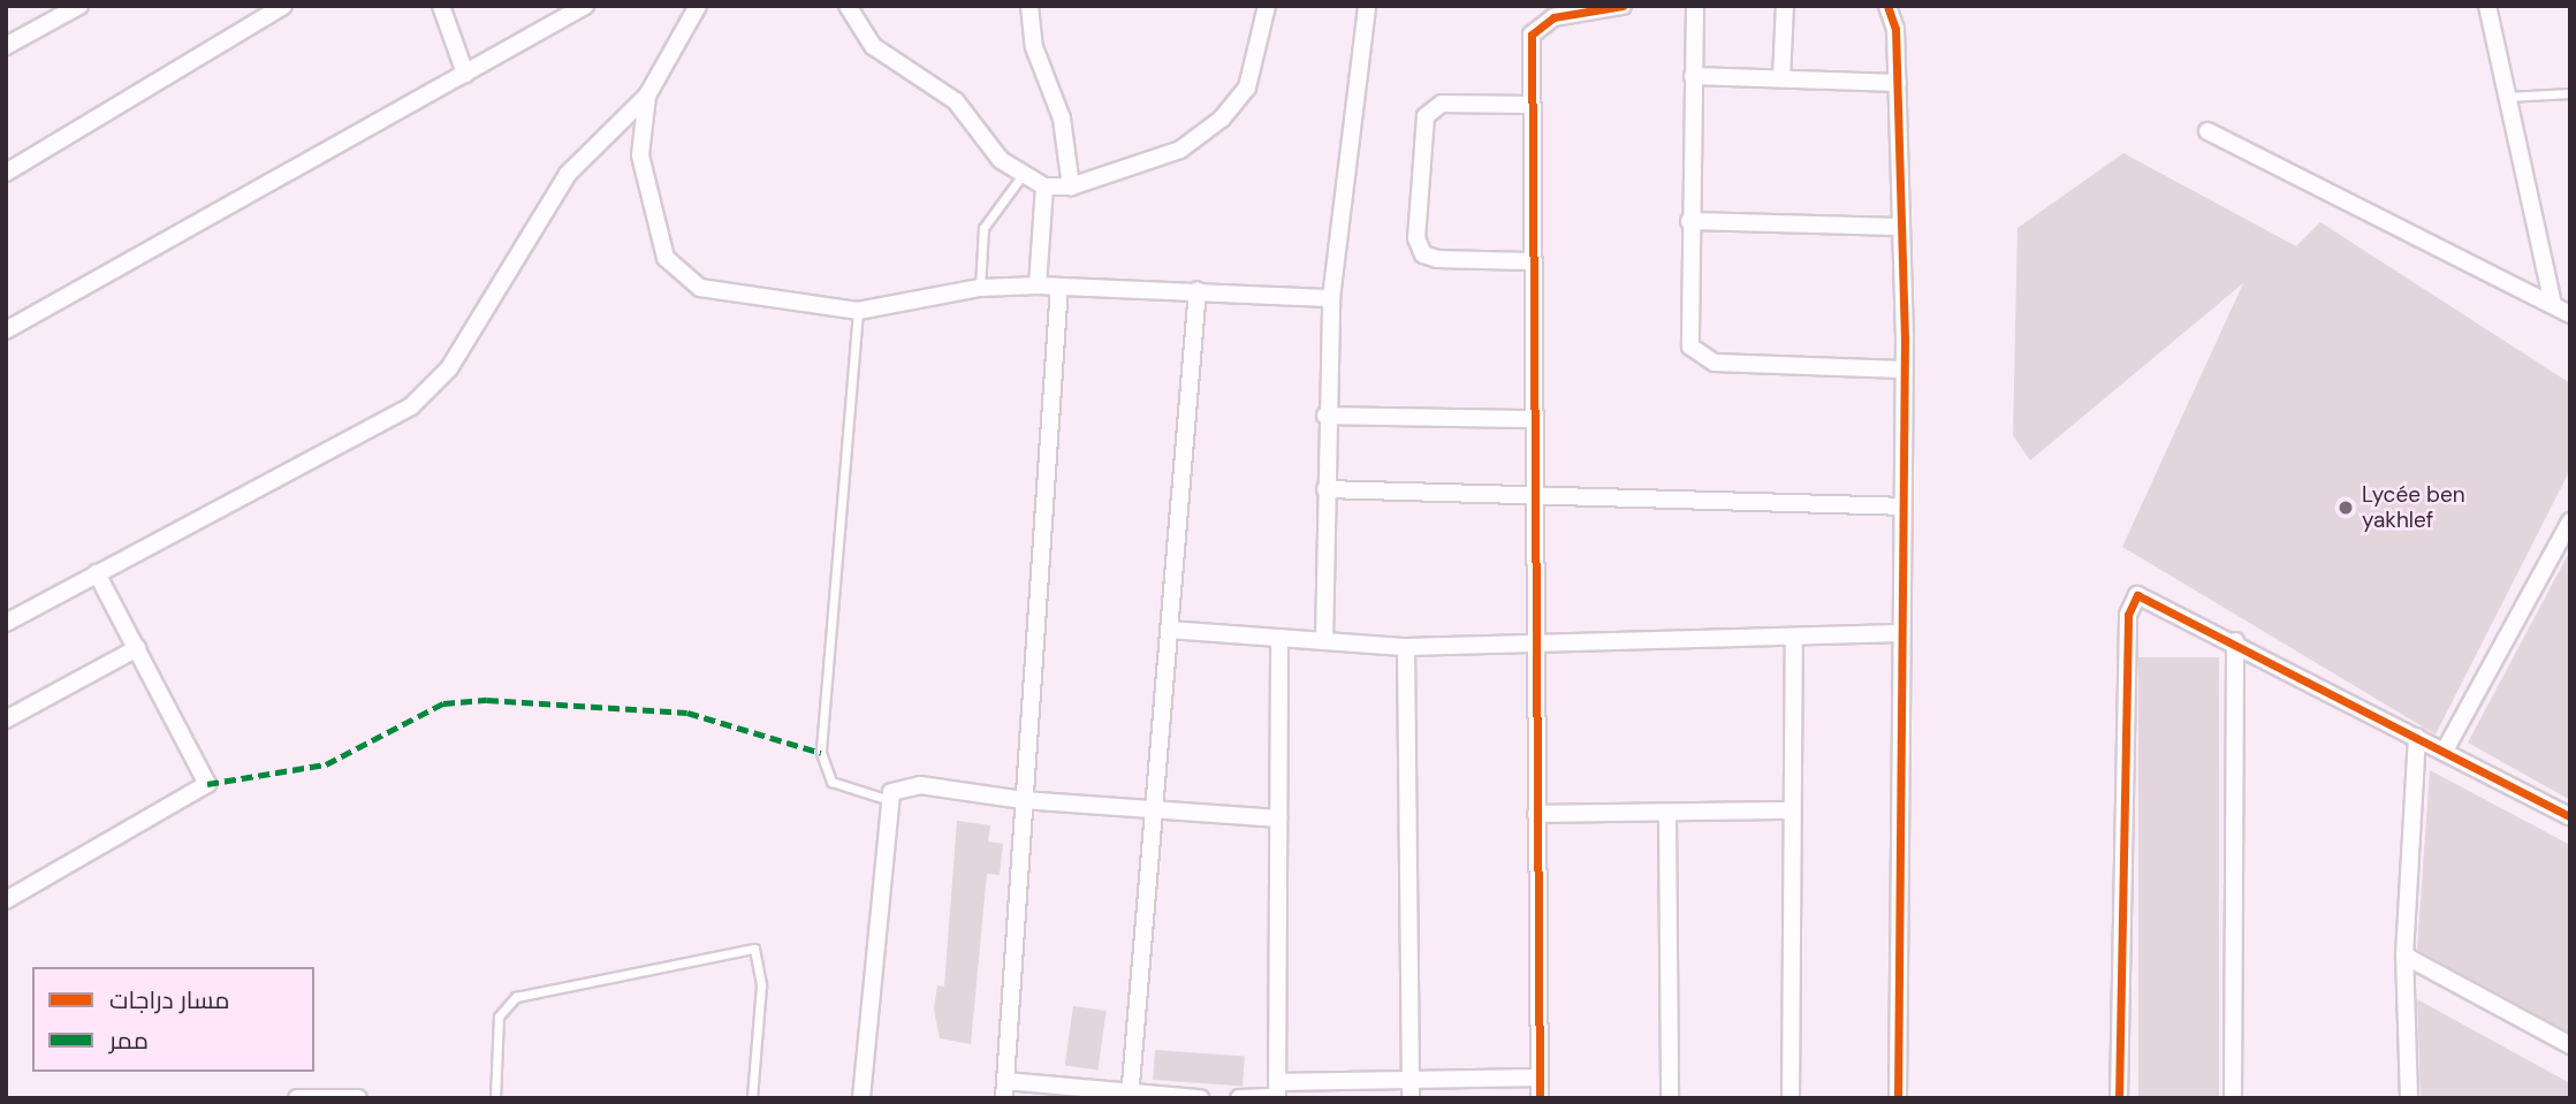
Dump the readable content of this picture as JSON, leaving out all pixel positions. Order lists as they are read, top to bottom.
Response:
{
  "places": ["Lycée ben yakhlef"],
  "legend": ["مسار دراجات", "ممر"]
}
